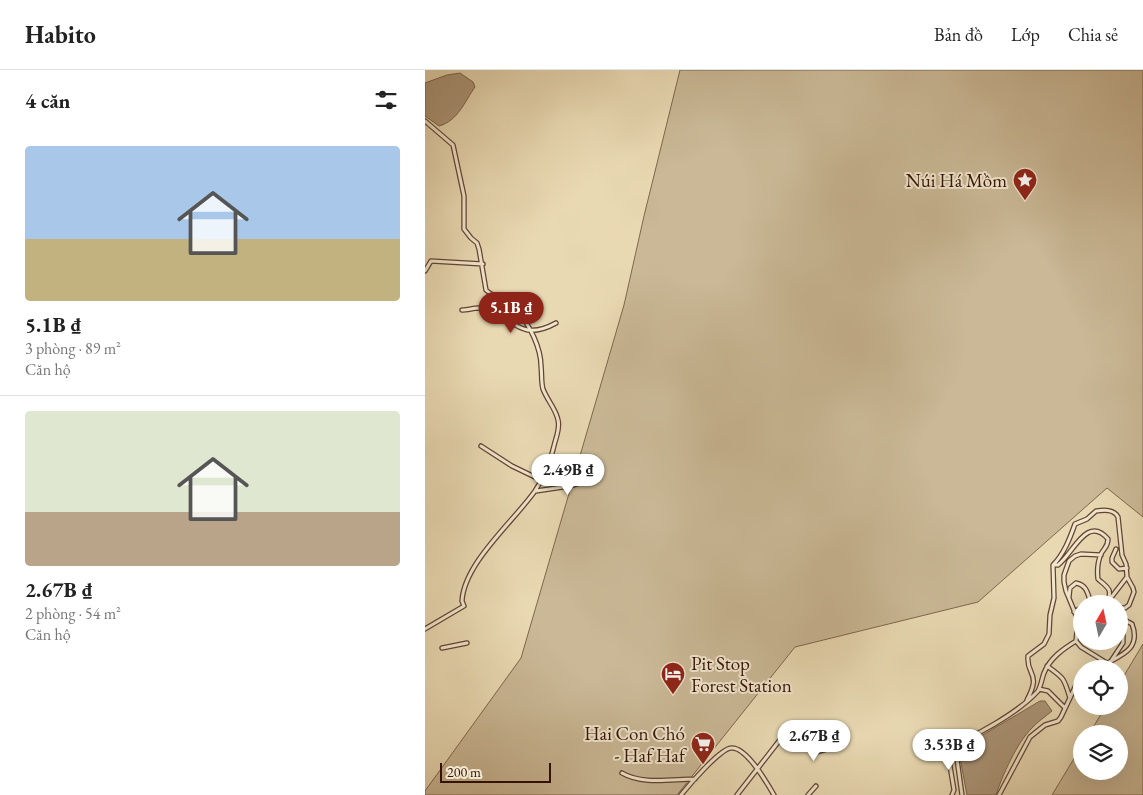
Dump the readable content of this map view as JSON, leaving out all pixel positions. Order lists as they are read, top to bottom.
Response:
{
  "places": {
    "place": ["Núi Há Mồm"],
    "hotel": ["Pit Stop Forest Station"],
    "supermarket": ["Hai Con Chó - Haf Haf"]
  },
  "scale_bar": "200 m",
  "north": "top",
  "page": {
    "header": "Habito",
    "nav": ["Bản đồ", "Lớp", "Chia sẻ"],
    "heading": "4 căn",
    "list": [
      {
        "name": "5.1B ₫",
        "note": "3 phòng · 89 m² · Căn hộ"
      },
      {
        "name": "2.67B ₫",
        "note": "2 phòng · 54 m² · Căn hộ"
      }
    ],
    "price": [
      "5.1B ₫",
      "2.49B ₫",
      "2.67B ₫",
      "3.53B ₫"
    ],
    "scale": "200 m"
  }
}
